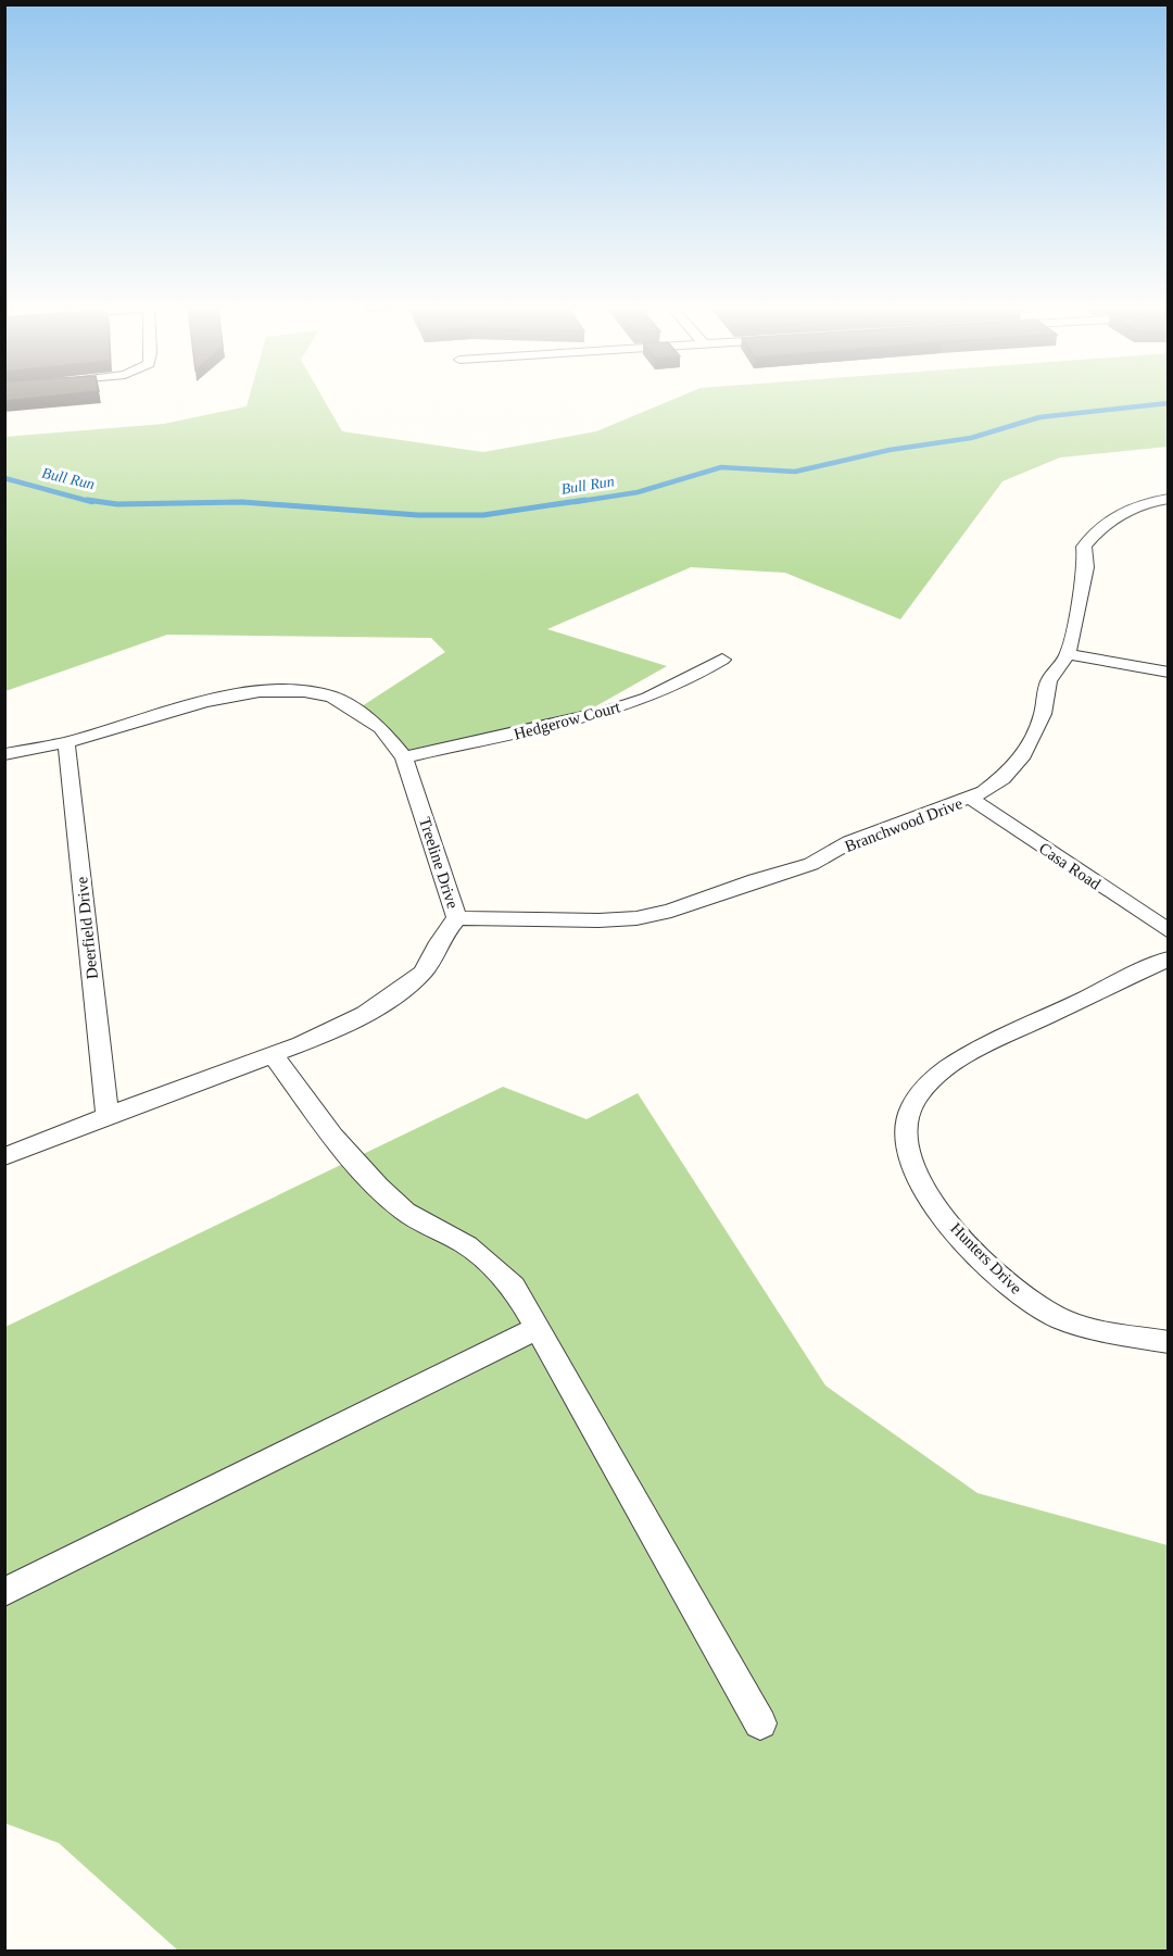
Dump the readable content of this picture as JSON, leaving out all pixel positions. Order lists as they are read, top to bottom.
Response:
{
  "streets": {
    "street": [
      "Hedgerow Court",
      "Branchwood Drive",
      "Treeline Drive",
      "Casa Road",
      "Deerfield Drive",
      "Hunters Drive"
    ]
  },
  "crossings": [
    ["Hedgerow Court", "Treeline Drive"],
    ["Branchwood Drive", "Treeline Drive"],
    ["Branchwood Drive", "Casa Road"],
    ["Treeline Drive", "Deerfield Drive"]
  ],
  "water": ["Bull Run"]
}
